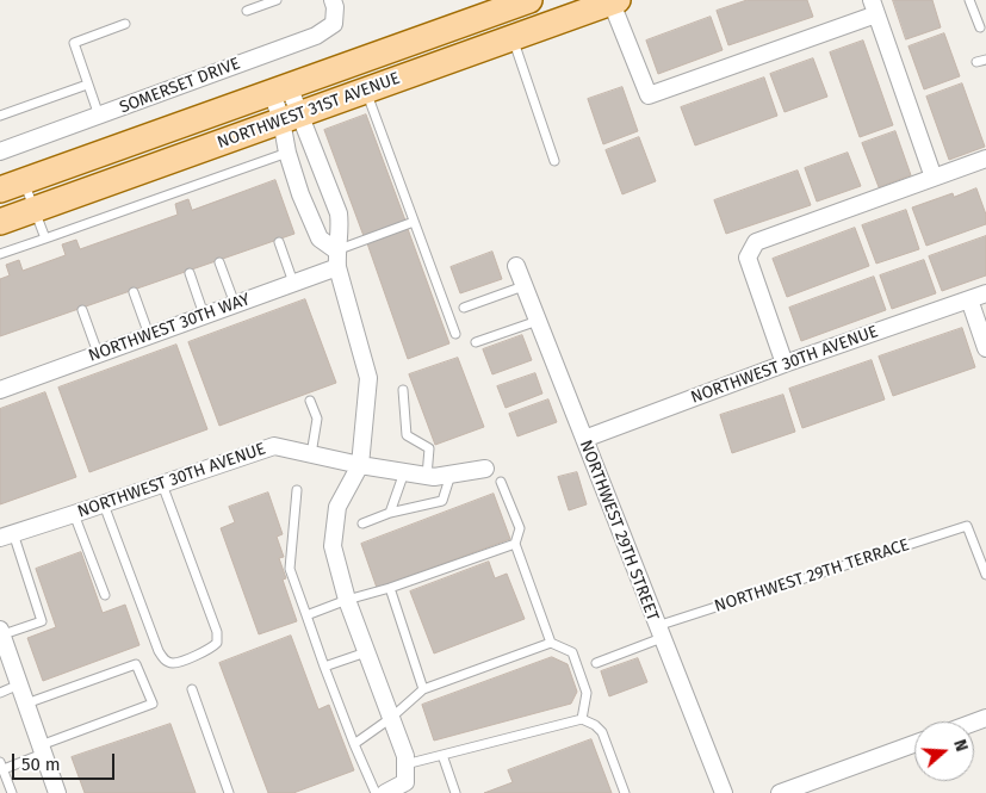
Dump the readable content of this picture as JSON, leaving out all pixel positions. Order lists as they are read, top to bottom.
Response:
{
  "streets": {
    "main road": ["NORTHWEST 31ST AVENUE"],
    "street": [
      "SOMERSET DRIVE",
      "NORTHWEST 30TH WAY",
      "NORTHWEST 30TH AVENUE",
      "NORTHWEST 29TH STREET"
    ],
    "lane": ["NORTHWEST 29TH TERRACE"]
  },
  "crossings": [
    ["NORTHWEST 30TH AVENUE", "NORTHWEST 29TH STREET"],
    ["NORTHWEST 29TH STREET", "NORTHWEST 29TH TERRACE"]
  ],
  "scale_bar": "50 m",
  "north": "right"
}
